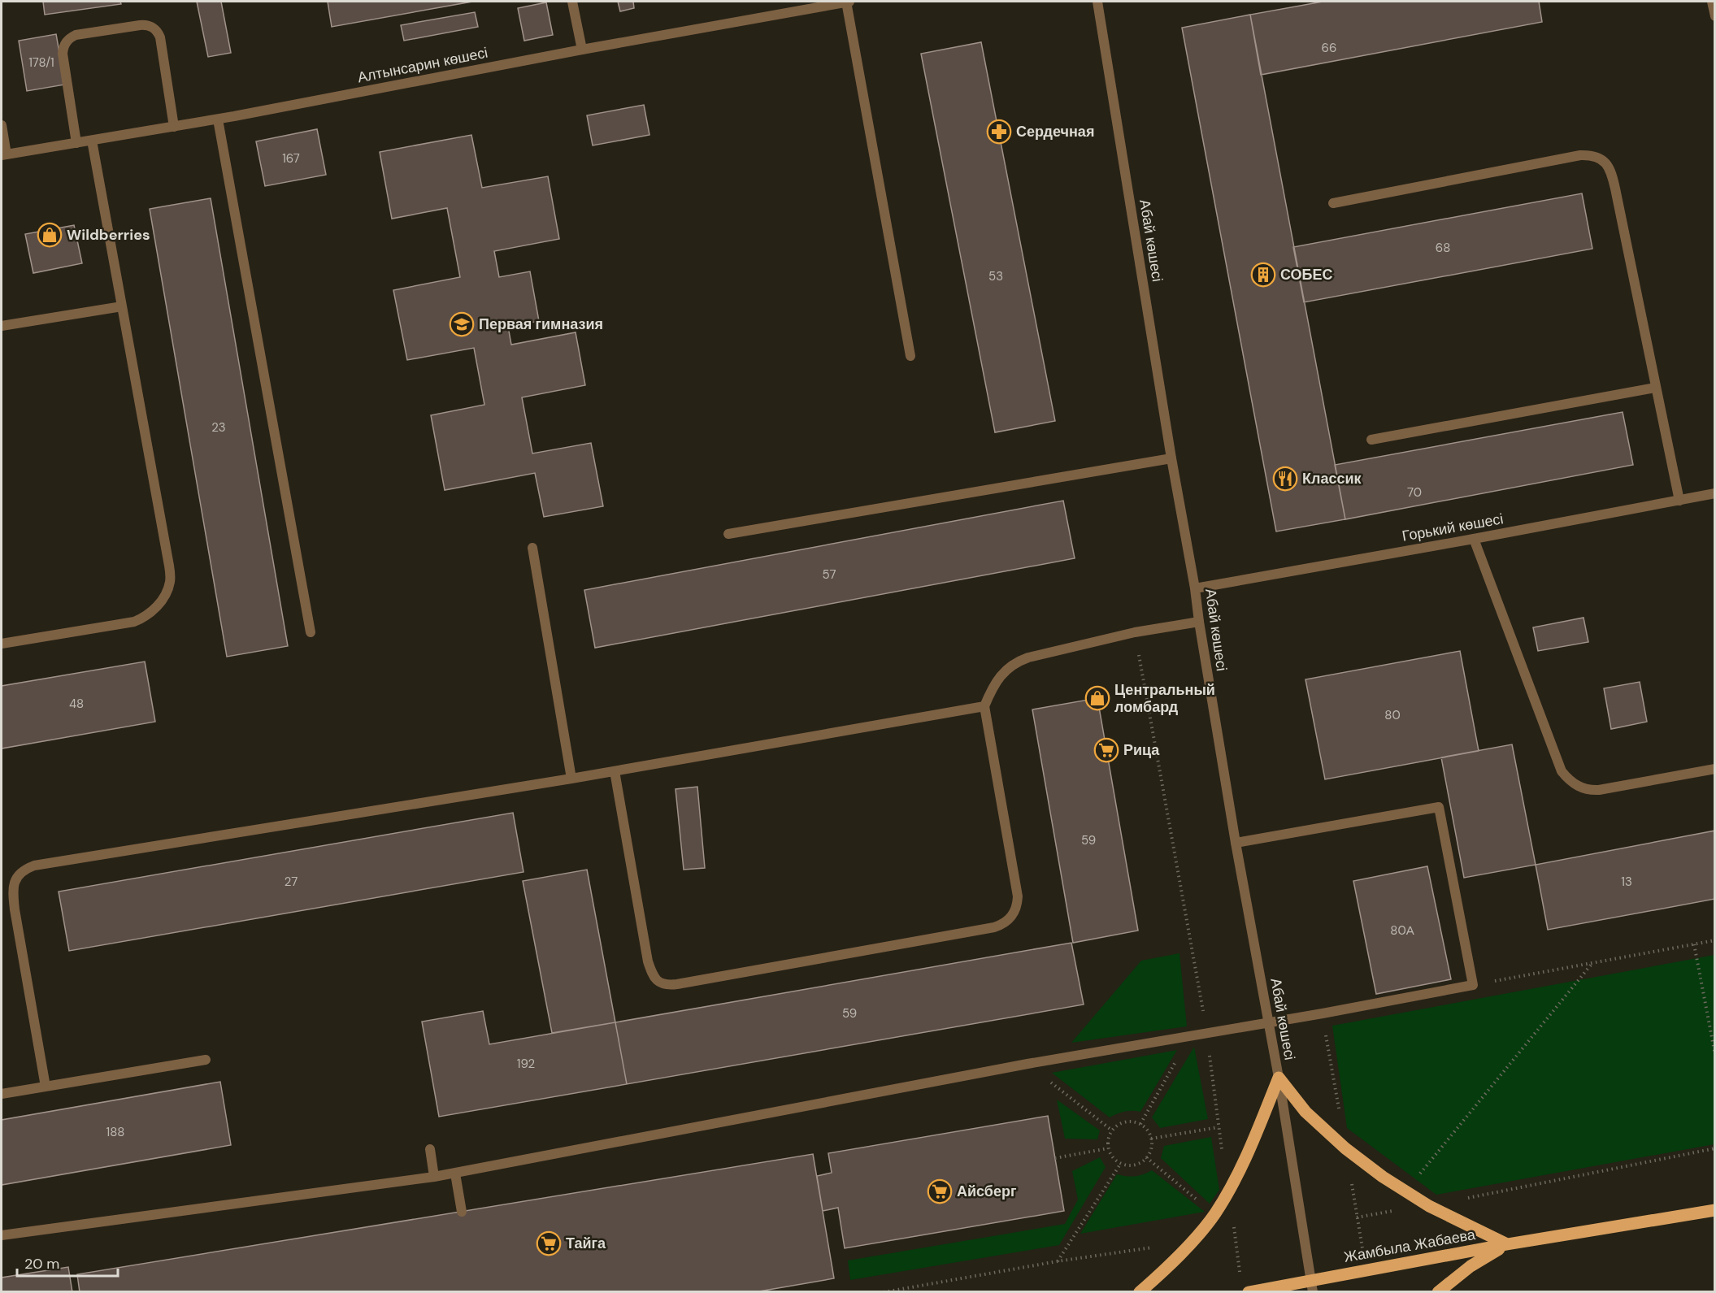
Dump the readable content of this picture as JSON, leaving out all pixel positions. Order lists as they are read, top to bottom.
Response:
{
  "streets": {
    "main road": ["Жамбыла Жабаева"],
    "street": ["Алтынсарин көшесі", "Абай көшесі", "Горький көшесі"]
  },
  "crossings": [
    ["Абай көшесі", "Горький көшесі"],
    ["Абай көшесі", "Жамбыла Жабаева"]
  ],
  "places": {
    "pharmacy": ["Сердечная"],
    "shop": ["Wildberries", "Центральный ломбард"],
    "building": ["СОБЕС"],
    "school or university": ["Первая гимназия"],
    "restaurant": ["Классик"],
    "supermarket": ["Рица", "Айсберг", "Тайга"]
  },
  "house_numbers": [
    "66",
    "178/1",
    "167",
    "68",
    "53",
    "23",
    "70",
    "57",
    "48",
    "80",
    "59",
    "27",
    "13",
    "80А",
    "59",
    "192",
    "188"
  ],
  "scale_bar": "20 m"
}
